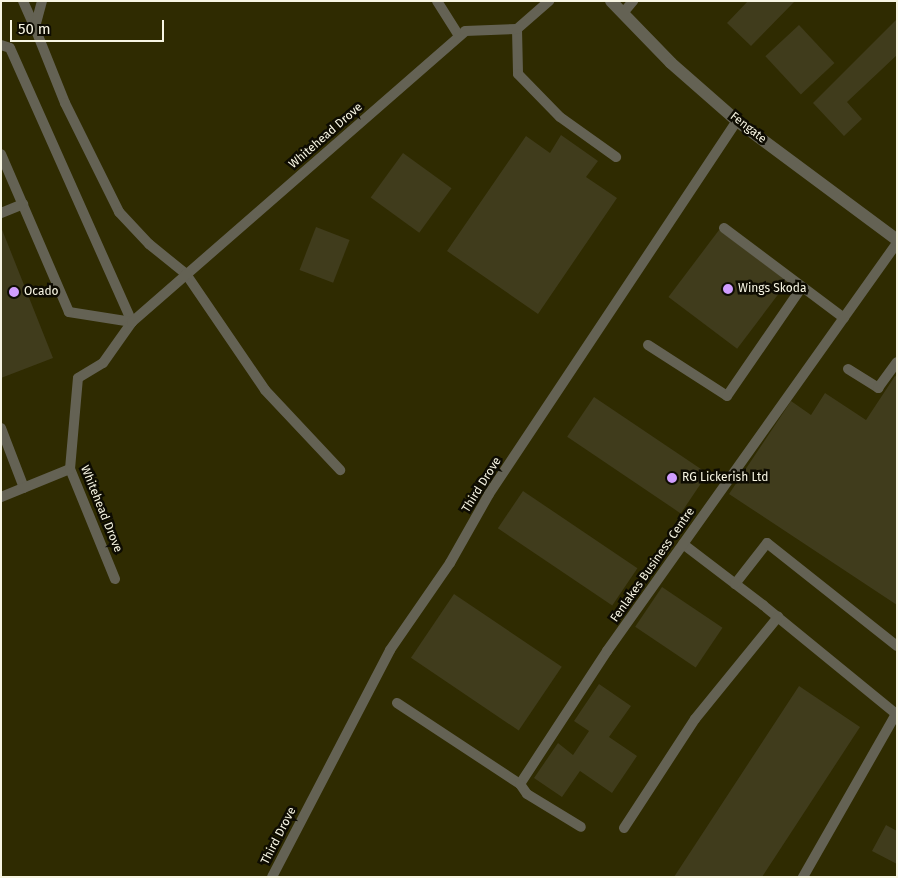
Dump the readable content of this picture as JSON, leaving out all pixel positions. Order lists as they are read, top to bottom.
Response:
{
  "streets": {
    "street": ["Fengate"],
    "lane": ["Whitehead Drove", "Third Drove", "Fenlakes Business Centre"]
  },
  "crossings": [
    ["Fengate", "Third Drove"],
    ["Fengate", "Fenlakes Business Centre"]
  ],
  "places": ["Wings Skoda", "Ocado", "RG Lickerish Ltd"],
  "scale_bar": "50 m"
}
